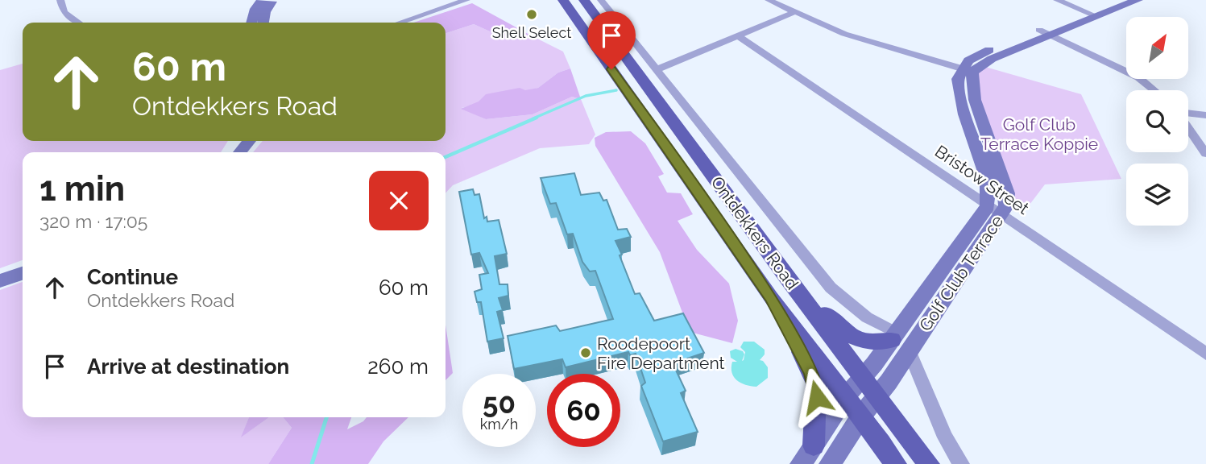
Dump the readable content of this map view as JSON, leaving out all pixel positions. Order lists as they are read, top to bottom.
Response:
{
  "streets": {
    "main road": ["Ontdekkers Road"],
    "street": ["Bristow Street", "Golf Club Terrace"]
  },
  "crossings": [
    ["Bristow Street", "Golf Club Terrace"],
    ["Ontdekkers Road", "Golf Club Terrace"]
  ],
  "parks": ["Golf Club Terrace Koppie"],
  "places": ["Shell Select", "Roodepoort Fire Department"],
  "north": "top right",
  "page": {
    "turn": ["60 m", "Ontdekkers Road"],
    "heading": ["1 min", "320 m · 17:05"],
    "list": [
      {
        "name": "Continue",
        "note": "Ontdekkers Road",
        "value": "60 m"
      },
      {
        "name": "Arrive at destination",
        "value": "260 m"
      }
    ],
    "speed": "50 km/h",
    "limit": "60"
  }
}
